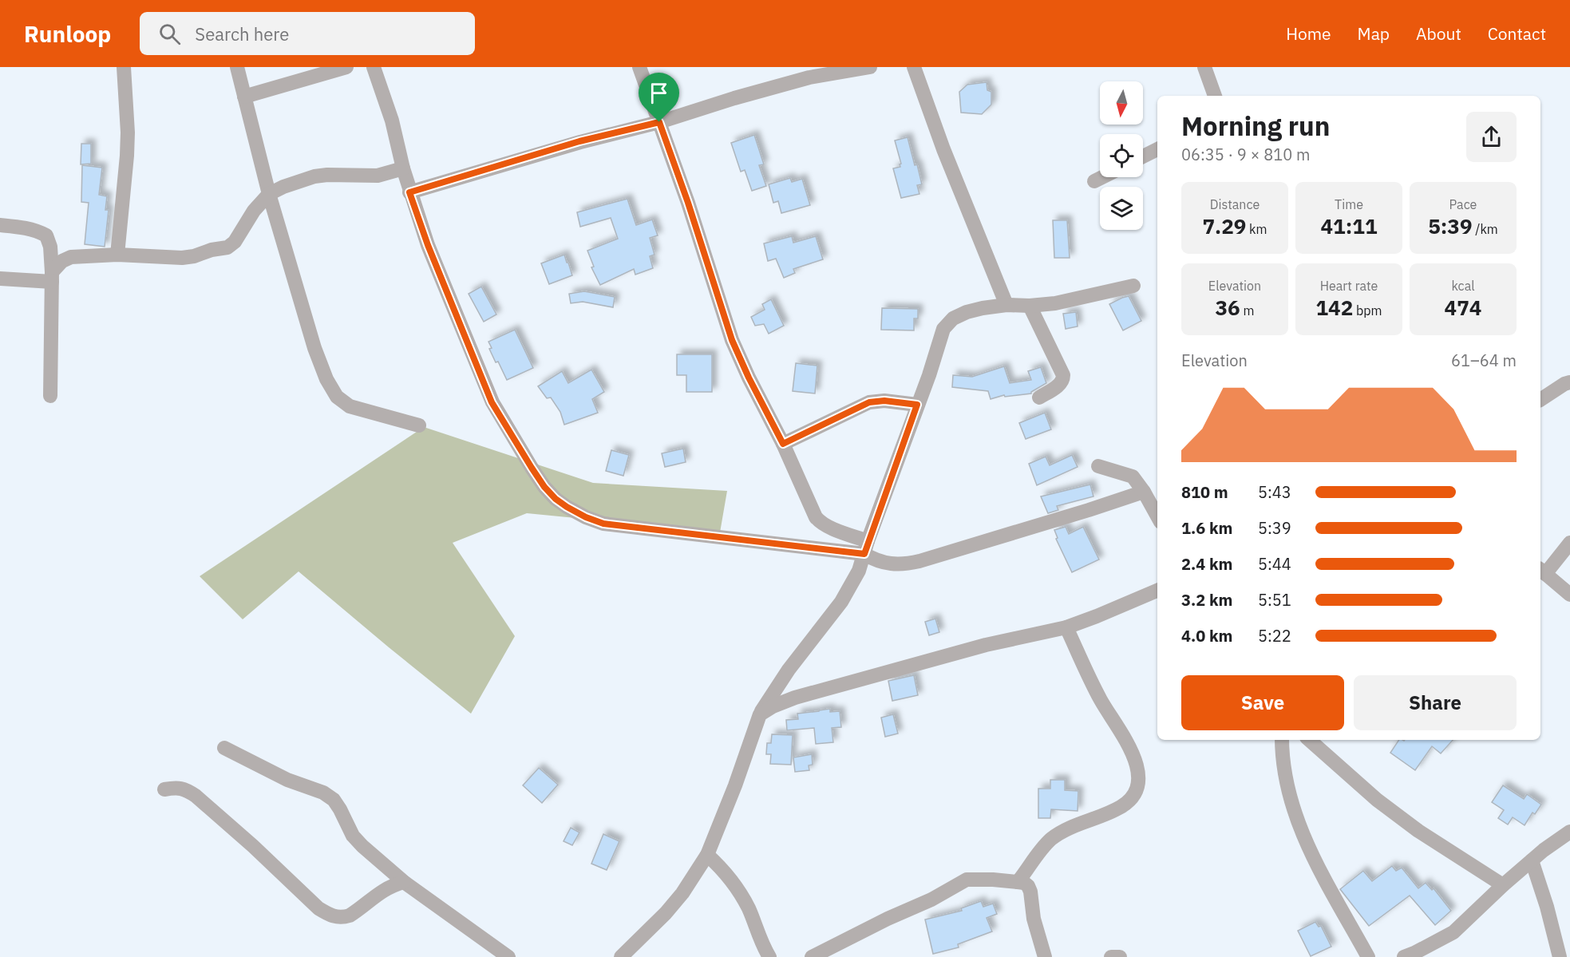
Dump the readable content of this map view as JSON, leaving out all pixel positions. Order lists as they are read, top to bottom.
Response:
{
  "north": "bottom",
  "page": {
    "header": "Runloop",
    "search": "Search here",
    "nav": [
      "Home",
      "Map",
      "About",
      "Contact"
    ],
    "heading": ["Morning run", "06:35 · 9 × 810 m"],
    "stats": [
      ["Distance", "7.29 km"],
      ["Time", "41:11"],
      ["Pace", "5:39 /km"],
      ["Elevation", "36 m"],
      ["Heart rate", "142 bpm"],
      ["kcal", "474"]
    ],
    "chart": ["Elevation", "61–64 m"],
    "list": [
      {
        "name": "810 m",
        "note": "5:43"
      },
      {
        "name": "1.6 km",
        "note": "5:39"
      },
      {
        "name": "2.4 km",
        "note": "5:44"
      },
      {
        "name": "3.2 km",
        "note": "5:51"
      },
      {
        "name": "4.0 km",
        "note": "5:22"
      }
    ],
    "buttons": ["Save", "Share"]
  }
}
